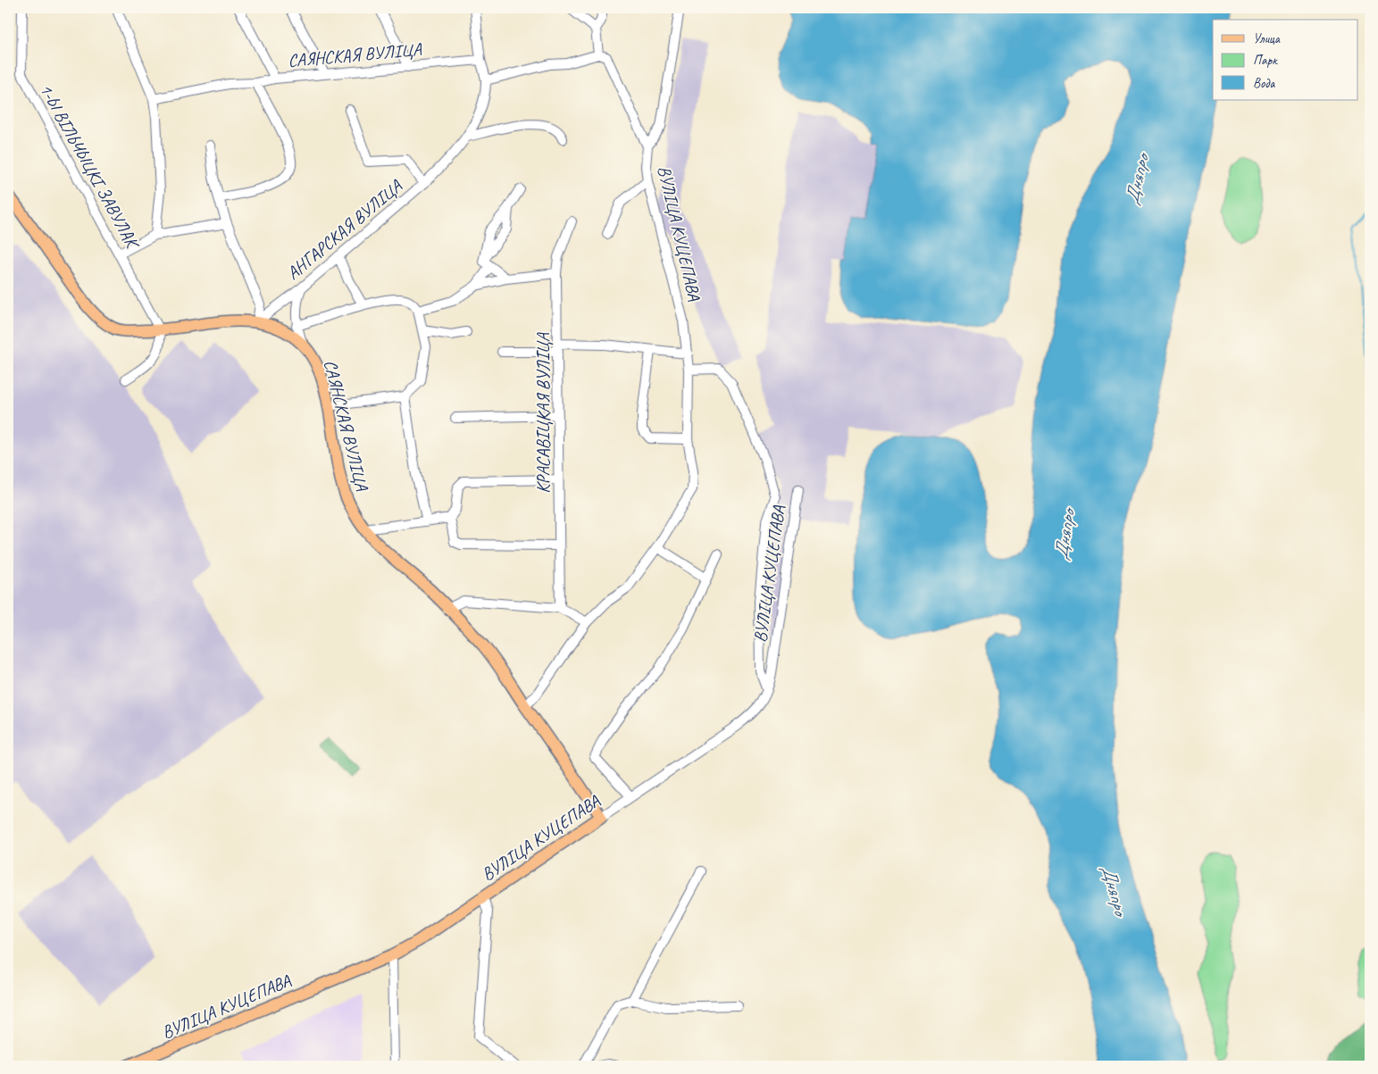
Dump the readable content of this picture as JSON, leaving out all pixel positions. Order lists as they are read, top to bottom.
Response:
{
  "streets": {
    "main road": ["САЯНСКАЯ ВУЛІЦА", "ВУЛІЦА КУЦЕПАВА"],
    "street": ["1-Ы ВІЛЬЧЫЦКІ ЗАВУЛАК", "АНГАРСКАЯ ВУЛІЦА", "КРАСАВІЦКАЯ ВУЛІЦА"]
  },
  "crossings": [
    ["САЯНСКАЯ ВУЛІЦА", "АНГАРСКАЯ ВУЛІЦА"],
    ["САЯНСКАЯ ВУЛІЦА", "ВУЛІЦА КУЦЕПАВА"]
  ],
  "water": ["Дняпро"],
  "legend": ["Улица", "Парк", "Вода"]
}
